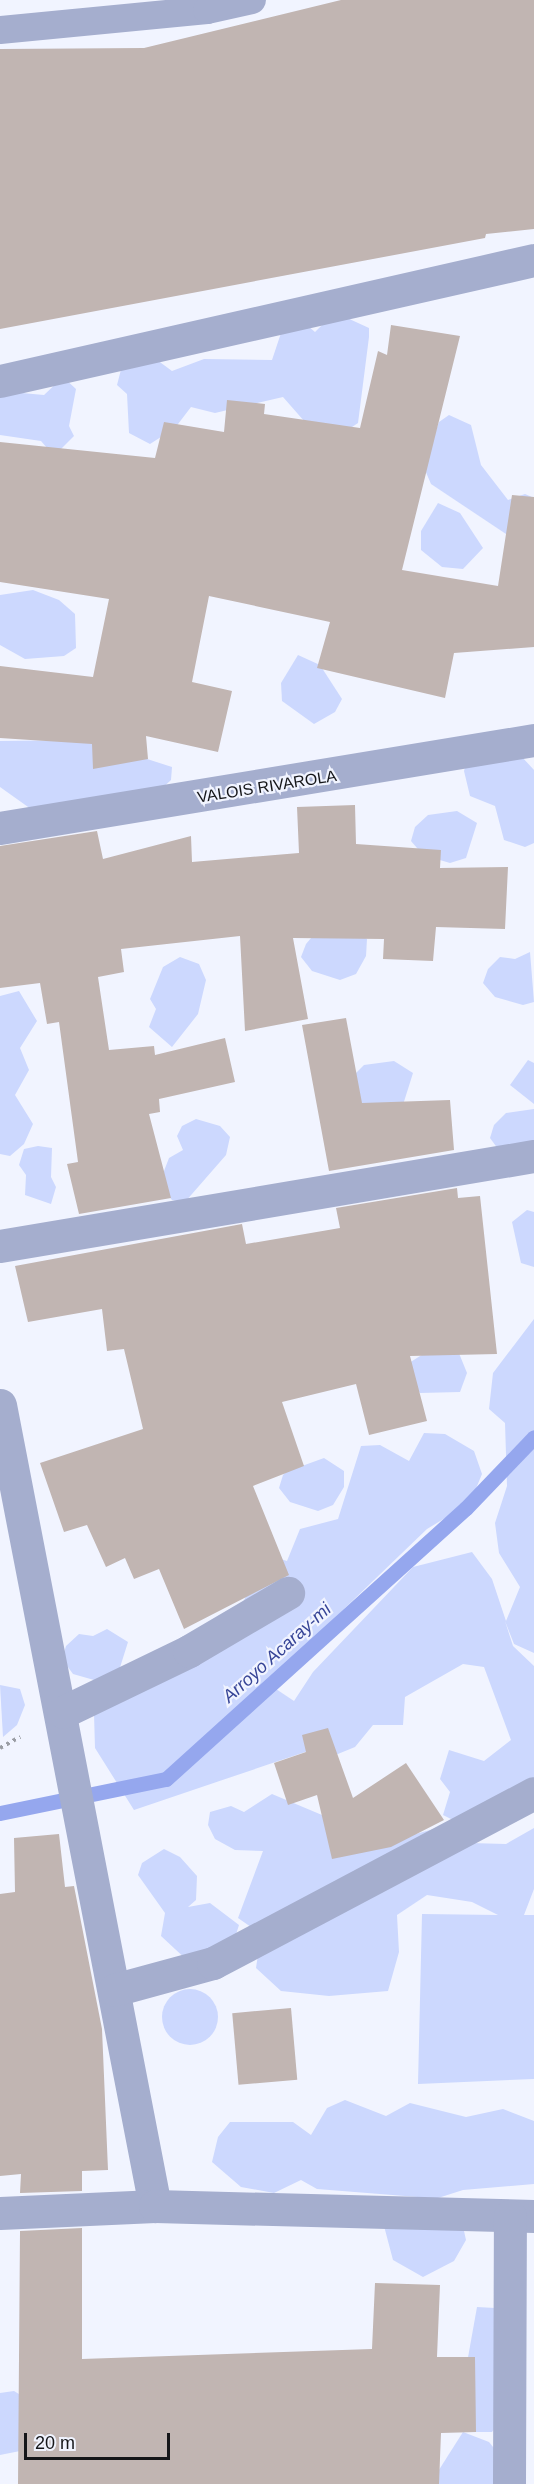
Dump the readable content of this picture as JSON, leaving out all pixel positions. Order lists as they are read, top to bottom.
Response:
{
  "streets": {
    "street": ["VALOIS RIVAROLA"]
  },
  "water": ["Arroyo Acaray-mi"],
  "scale_bar": "20 m"
}
